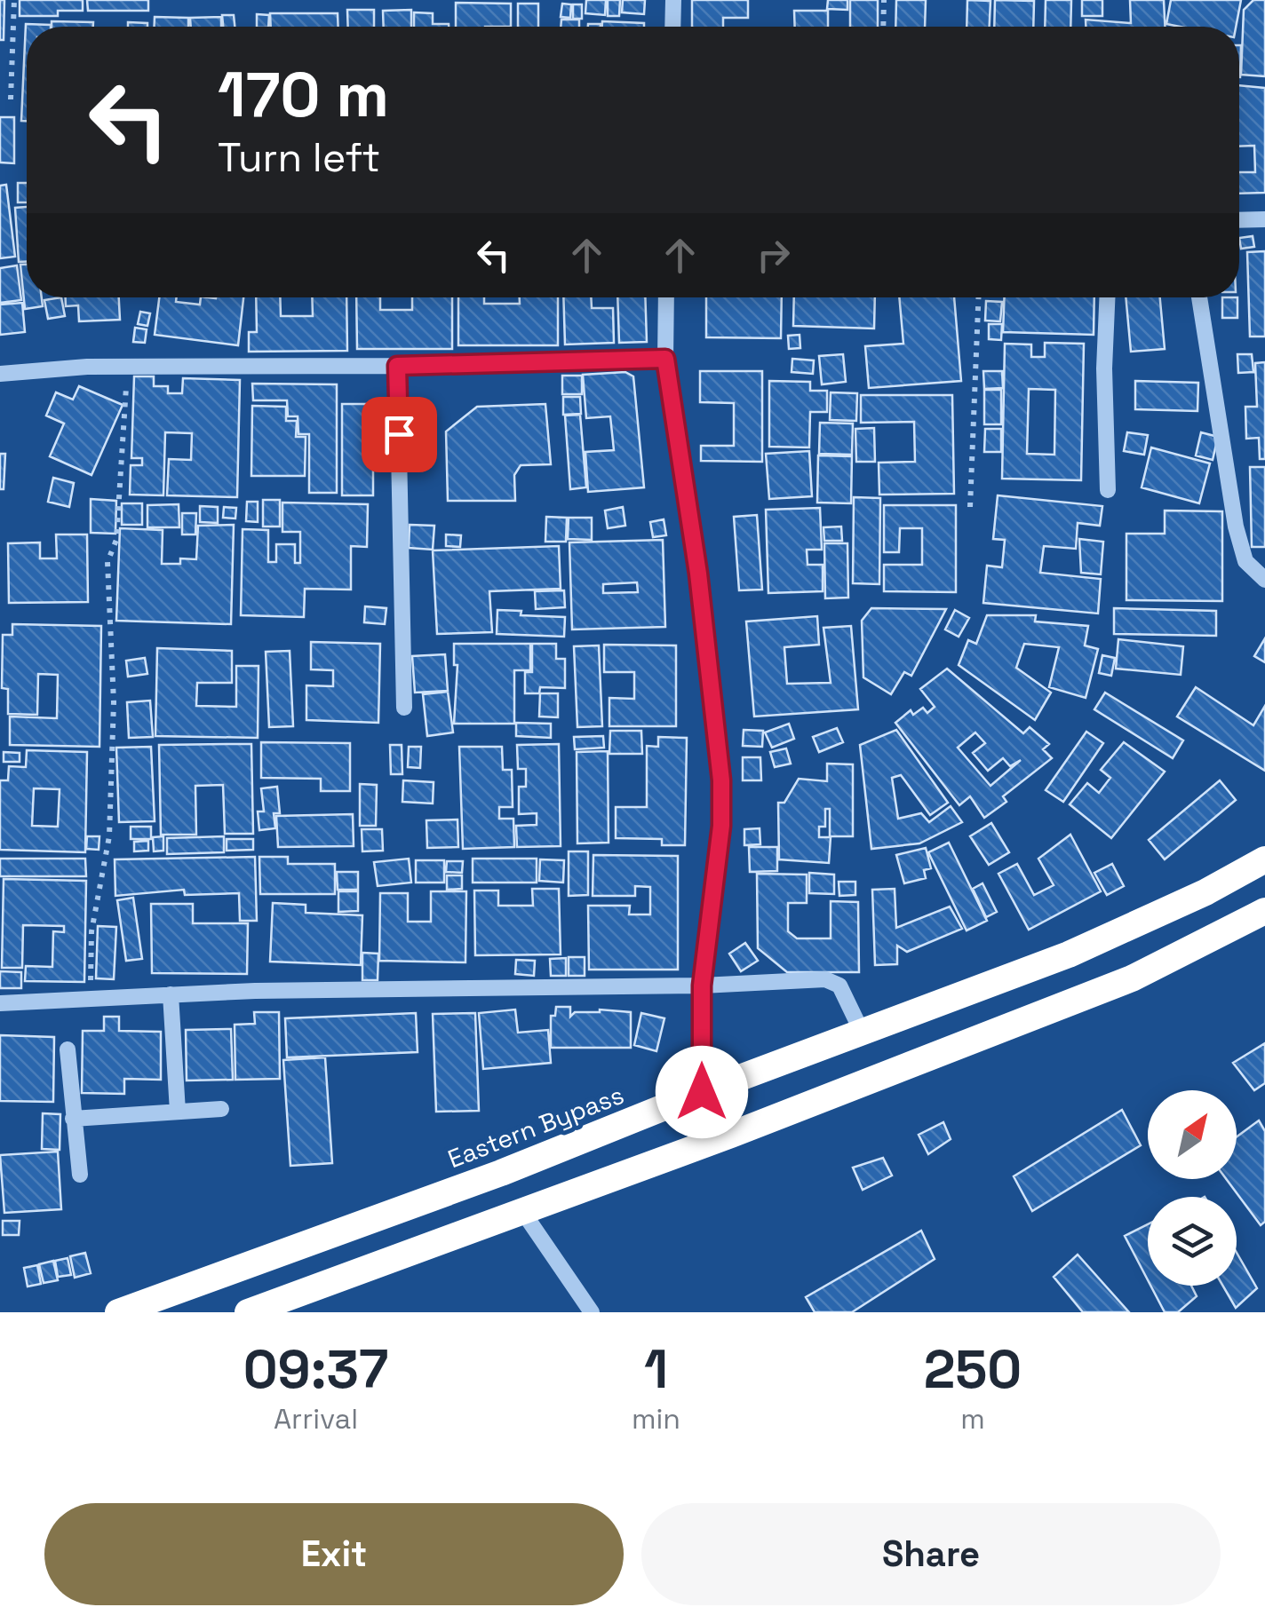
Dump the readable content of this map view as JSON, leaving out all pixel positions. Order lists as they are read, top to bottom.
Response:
{
  "streets": {
    "highway": ["Eastern Bypass"]
  },
  "north": "top right",
  "page": {
    "turn": ["170 m", "Turn left"],
    "eta": [
      "09:37",
      "Arrival",
      "1",
      "min",
      "250",
      "m"
    ],
    "buttons": ["Exit", "Share"]
  }
}
